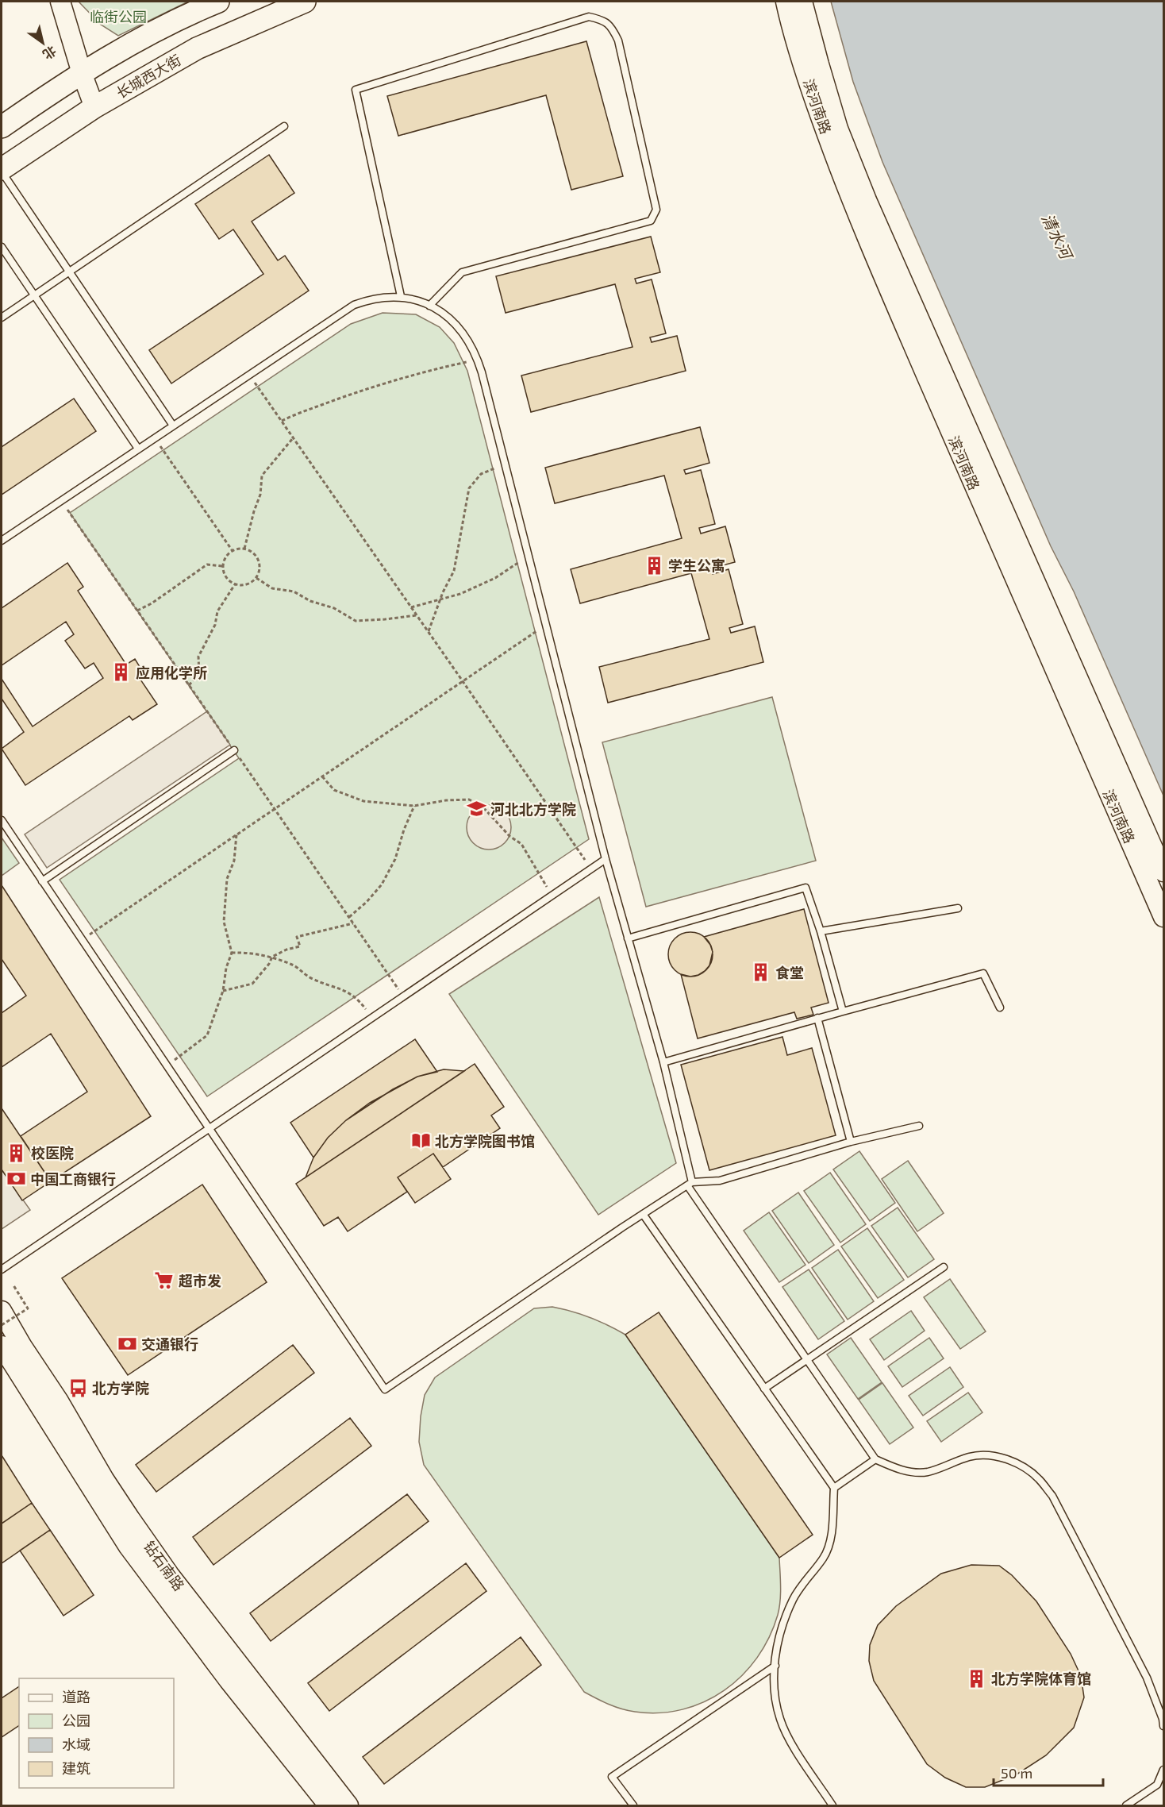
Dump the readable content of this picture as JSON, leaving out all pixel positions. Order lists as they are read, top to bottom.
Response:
{
  "streets": {
    "main road": ["长城西大街", "滨河南路", "钻石南路"]
  },
  "water": ["清水河"],
  "parks": ["临街公园"],
  "places": {
    "building": [
      "学生公寓",
      "应用化学所",
      "食堂",
      "校医院",
      "北方学院体育馆"
    ],
    "school or university": ["河北北方学院"],
    "library": ["北方学院图书馆"],
    "bank": ["中国工商银行", "交通银行"],
    "supermarket": ["超市发"],
    "bus stop": ["北方学院"]
  },
  "legend": [
    "道路",
    "公园",
    "水域",
    "建筑"
  ],
  "scale_bar": "50 m",
  "north": "bottom right"
}
